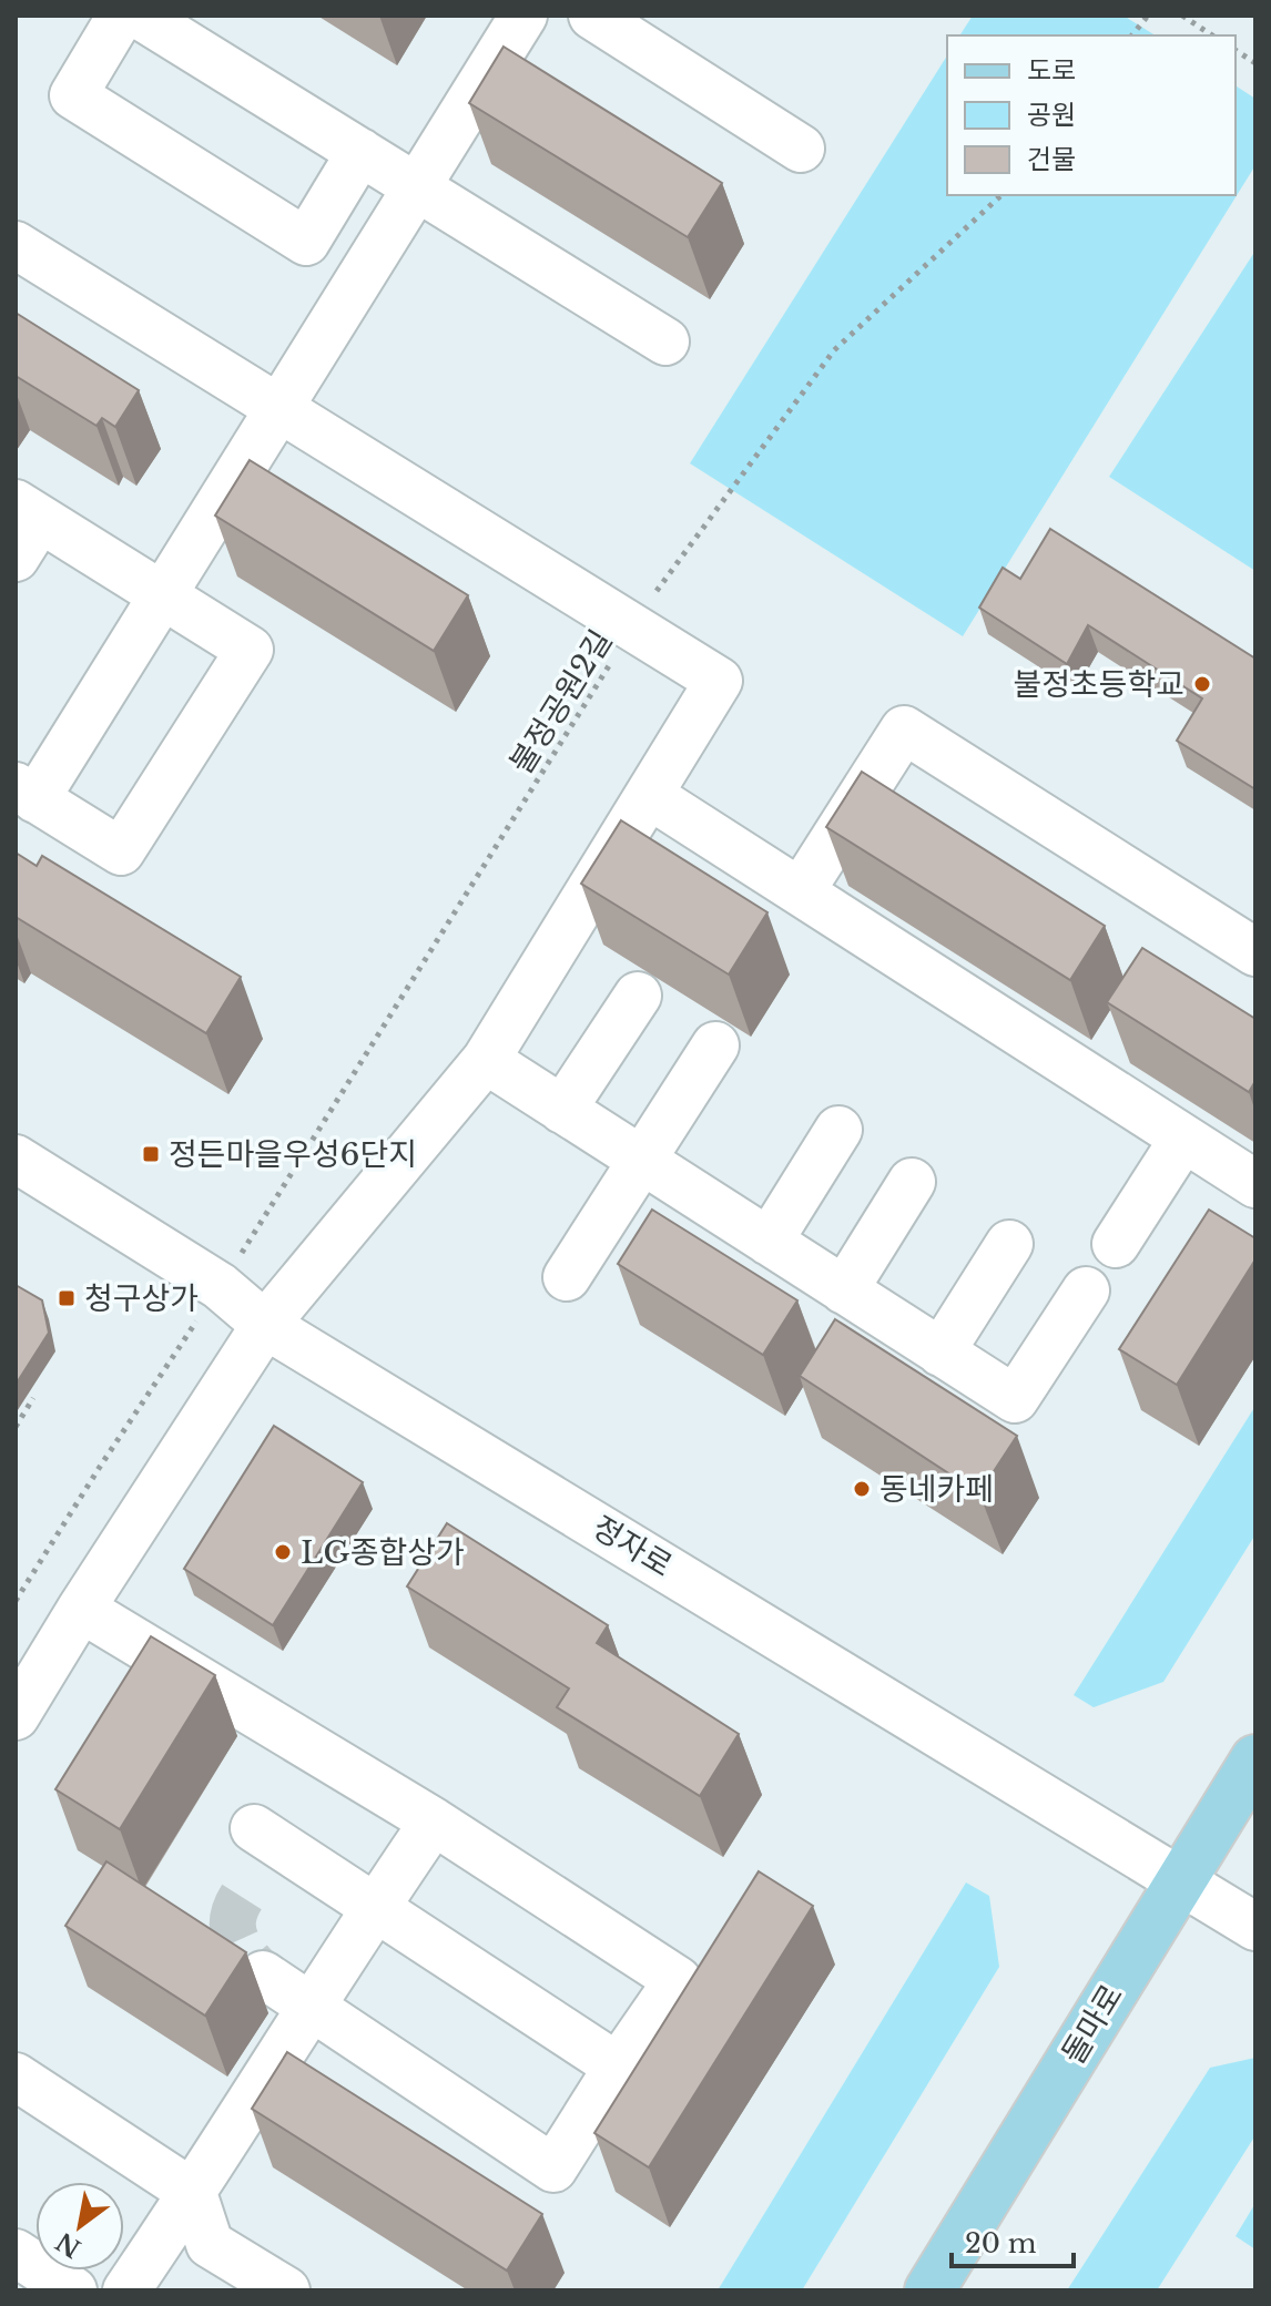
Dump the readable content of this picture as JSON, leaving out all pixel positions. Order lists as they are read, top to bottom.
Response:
{
  "streets": {
    "main road": ["돌마로"],
    "street": ["정자로"],
    "path": ["불정공원2길"]
  },
  "crossings": [
    ["불정공원2길", "정자로"],
    ["정자로", "돌마로"]
  ],
  "places": {
    "other": ["불정초등학교", "동네카페", "LG종합상가"],
    "transit": ["정든마을우성6단지", "청구상가"]
  },
  "legend": ["도로", "공원", "건물"],
  "scale_bar": "20 m",
  "north": "bottom left"
}
